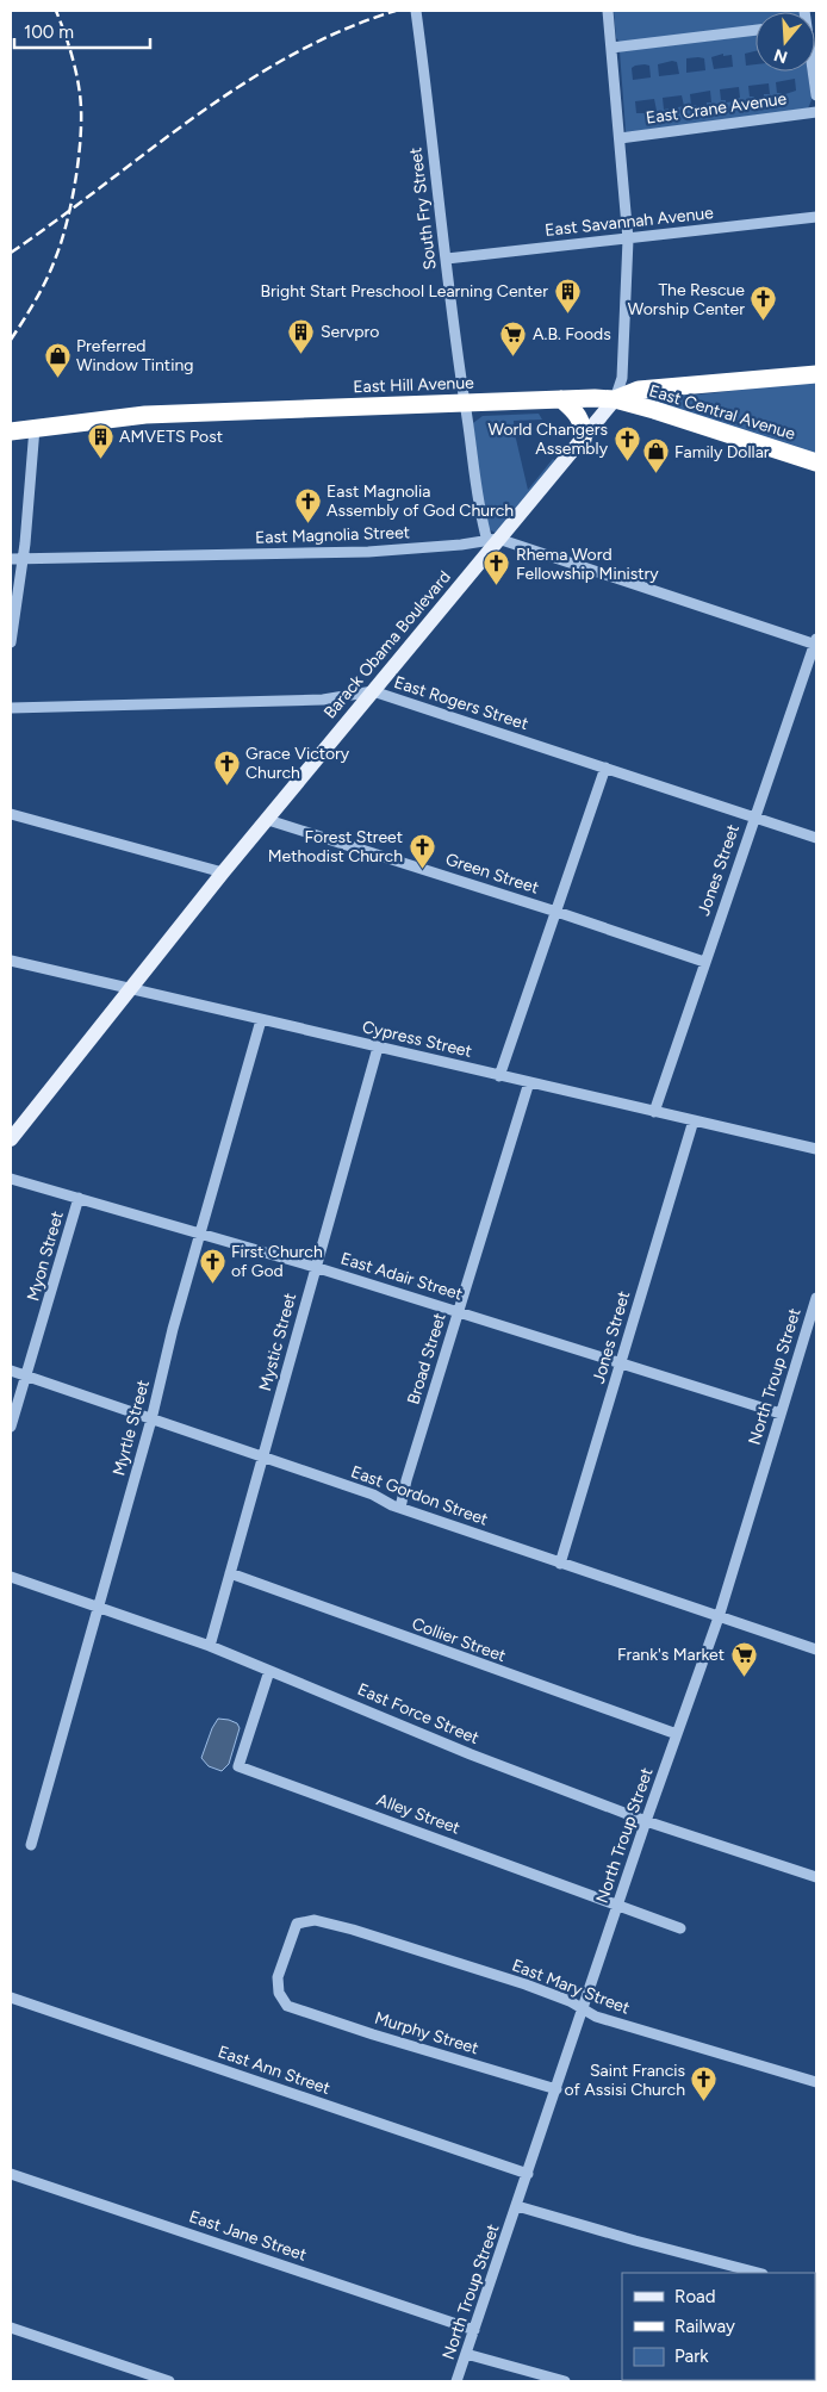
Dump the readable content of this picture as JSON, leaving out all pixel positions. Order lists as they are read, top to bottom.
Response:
{
  "streets": {
    "highway": ["East Hill Avenue", "East Central Avenue"],
    "main road": ["Barack Obama Boulevard"],
    "street": [
      "East Crane Avenue",
      "South Fry Street",
      "East Savannah Avenue",
      "East Magnolia Street",
      "East Rogers Street",
      "Jones Street",
      "Green Street",
      "Cypress Street",
      "Myon Street",
      "East Adair Street",
      "Mystic Street",
      "Broad Street",
      "North Troup Street",
      "Myrtle Street",
      "East Gordon Street",
      "Collier Street",
      "East Force Street",
      "Alley Street",
      "East Mary Street",
      "Murphy Street",
      "East Ann Street",
      "East Jane Street"
    ]
  },
  "crossings": [
    ["South Fry Street", "East Savannah Avenue"],
    ["South Fry Street", "East Hill Avenue"],
    ["South Fry Street", "East Magnolia Street"],
    ["South Fry Street", "Barack Obama Boulevard"],
    ["East Hill Avenue", "East Central Avenue"],
    ["East Hill Avenue", "Barack Obama Boulevard"],
    ["East Central Avenue", "Barack Obama Boulevard"],
    ["East Magnolia Street", "Barack Obama Boulevard"],
    ["East Magnolia Street", "Jones Street"],
    ["Barack Obama Boulevard", "East Rogers Street"],
    ["Barack Obama Boulevard", "Green Street"],
    ["Barack Obama Boulevard", "Cypress Street"],
    ["East Rogers Street", "Jones Street"],
    ["Jones Street", "Green Street"],
    ["Jones Street", "Cypress Street"],
    ["Jones Street", "East Adair Street"],
    ["Jones Street", "East Gordon Street"],
    ["Cypress Street", "Mystic Street"],
    ["Cypress Street", "Broad Street"],
    ["Cypress Street", "Myrtle Street"],
    ["Myon Street", "East Adair Street"],
    ["Myon Street", "East Gordon Street"],
    ["East Adair Street", "Mystic Street"],
    ["East Adair Street", "Broad Street"],
    ["East Adair Street", "North Troup Street"],
    ["East Adair Street", "Myrtle Street"],
    ["Mystic Street", "East Gordon Street"],
    ["Mystic Street", "Collier Street"],
    ["Mystic Street", "East Force Street"],
    ["Broad Street", "East Gordon Street"],
    ["North Troup Street", "East Gordon Street"],
    ["North Troup Street", "Collier Street"],
    ["North Troup Street", "East Force Street"],
    ["North Troup Street", "Alley Street"],
    ["North Troup Street", "East Mary Street"],
    ["North Troup Street", "Murphy Street"],
    ["North Troup Street", "East Ann Street"],
    ["North Troup Street", "East Jane Street"],
    ["Myrtle Street", "East Gordon Street"],
    ["Myrtle Street", "East Force Street"],
    ["East Force Street", "Alley Street"],
    ["East Mary Street", "Murphy Street"]
  ],
  "places": {
    "building": ["Bright Start Preschool Learning Center", "Servpro", "AMVETS Post"],
    "church": [
      "The Rescue Worship Center",
      "World Changers Assembly",
      "East Magnolia Assembly of God Church",
      "Rhema Word Fellowship Ministry",
      "Grace Victory Church",
      "Forest Street Methodist Church",
      "First Church of God",
      "Saint Francis of Assisi Church"
    ],
    "supermarket": ["A.B. Foods", "Frank's Market"],
    "shop": ["Preferred Window Tinting", "Family Dollar"]
  },
  "legend": ["Road", "Railway", "Park"],
  "scale_bar": "100 m",
  "north": "bottom"
}
